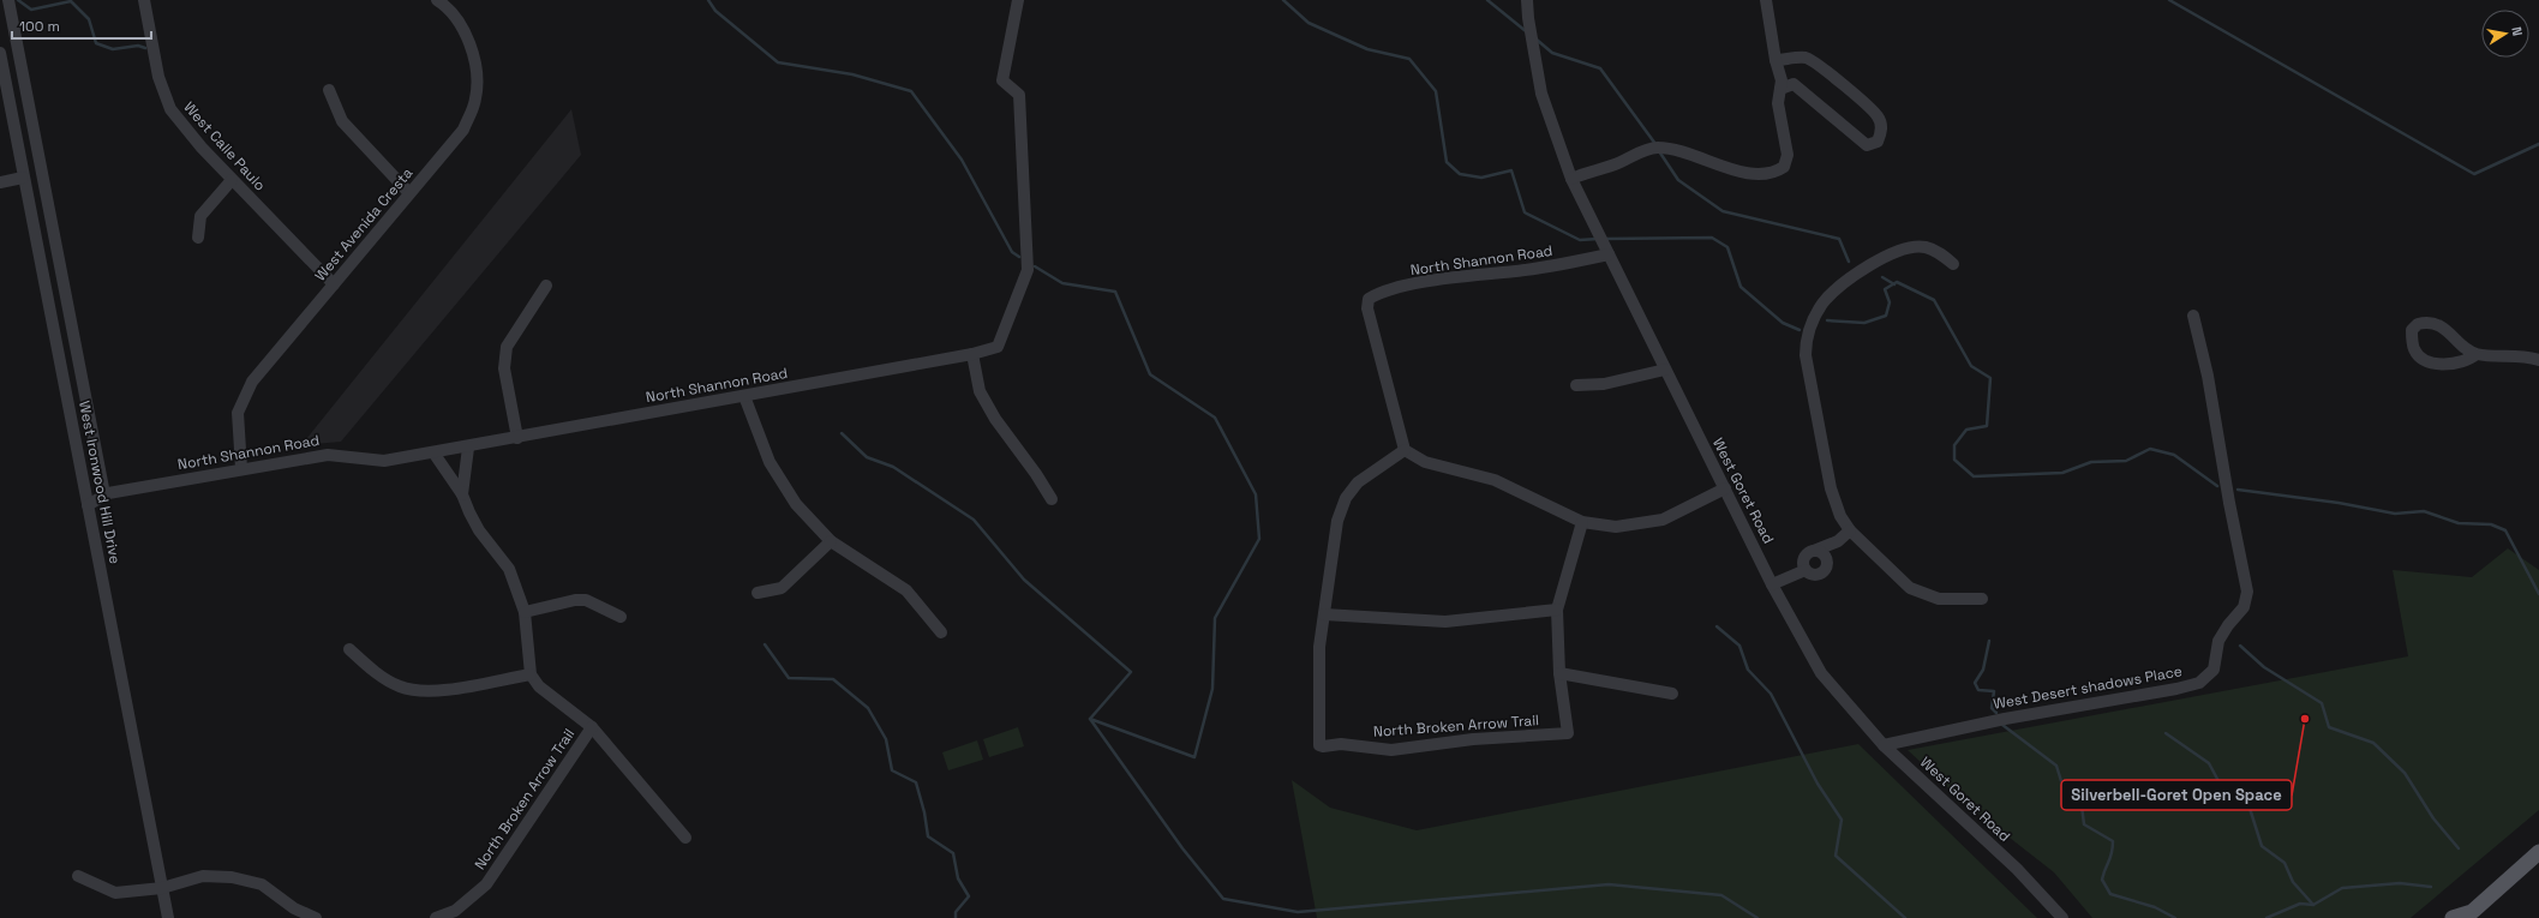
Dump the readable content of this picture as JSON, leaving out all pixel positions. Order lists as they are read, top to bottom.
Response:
{
  "streets": {
    "street": [
      "West Calle Paulo",
      "West Avenida Cresta",
      "North Shannon Road",
      "West Ironwood Hill Drive",
      "West Goret Road",
      "West Desert shadows Place",
      "North Broken Arrow Trail"
    ]
  },
  "crossings": [
    ["West Calle Paulo", "West Avenida Cresta"],
    ["West Avenida Cresta", "North Shannon Road"],
    ["North Shannon Road", "West Ironwood Hill Drive"],
    ["North Shannon Road", "West Goret Road"],
    ["West Goret Road", "West Desert shadows Place"]
  ],
  "places": ["Silverbell-Goret Open Space"],
  "scale_bar": "100 m",
  "north": "right"
}
